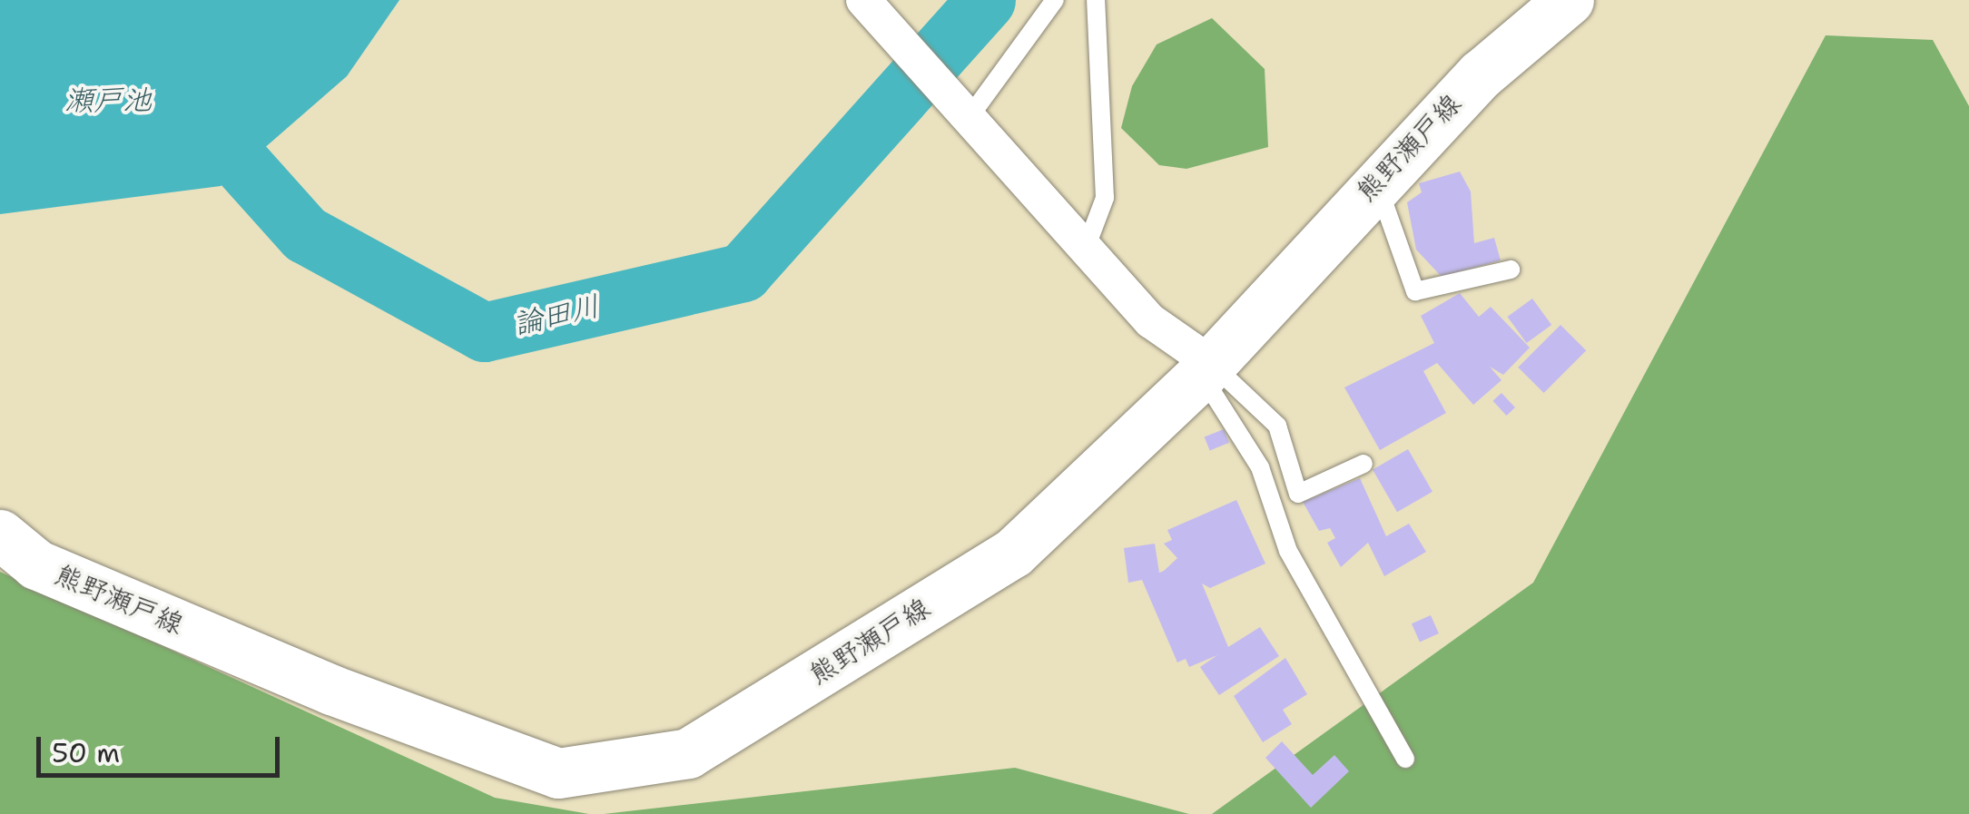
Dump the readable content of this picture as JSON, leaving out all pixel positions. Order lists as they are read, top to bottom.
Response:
{
  "streets": {
    "main road": ["熊野瀬戸線"]
  },
  "water": ["瀬戸池", "論田川"],
  "scale_bar": "50 m"
}
